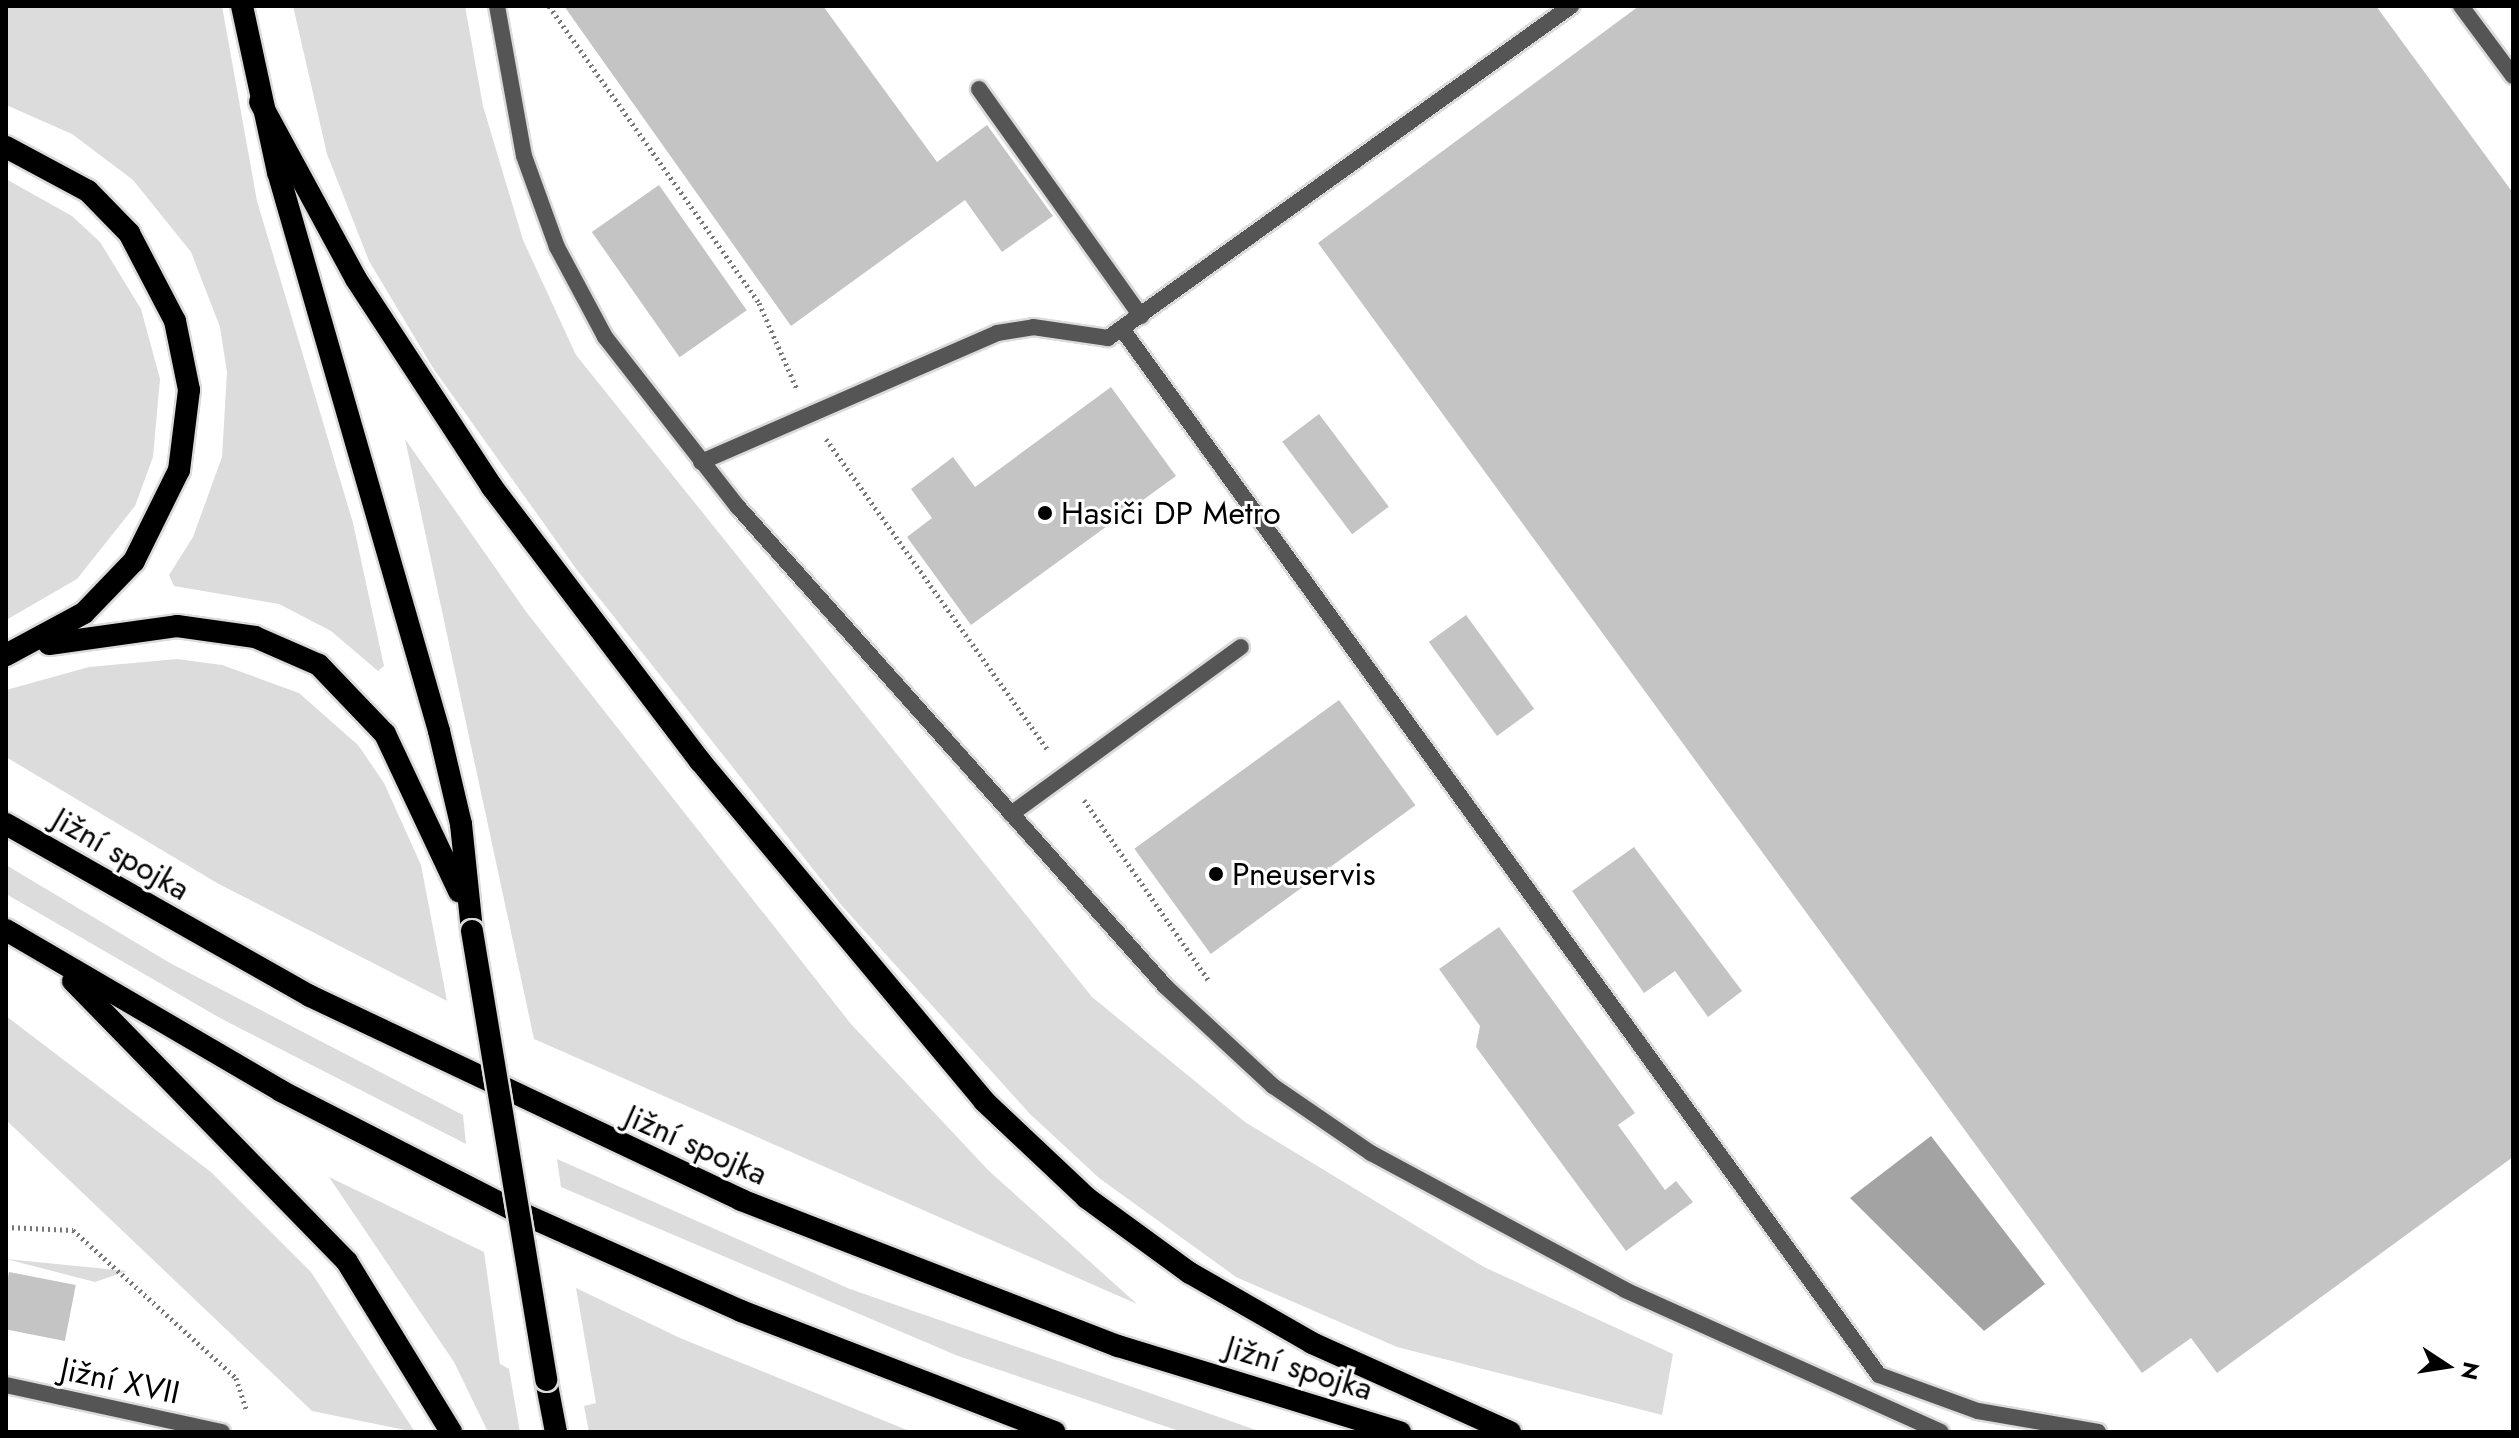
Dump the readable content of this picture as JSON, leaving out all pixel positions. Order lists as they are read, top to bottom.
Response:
{
  "streets": {
    "highway": ["Jižní spojka"],
    "street": ["Jižní XVII"]
  },
  "places": ["Hasiči DP Metro", "Pneuservis"],
  "north": "right"
}
